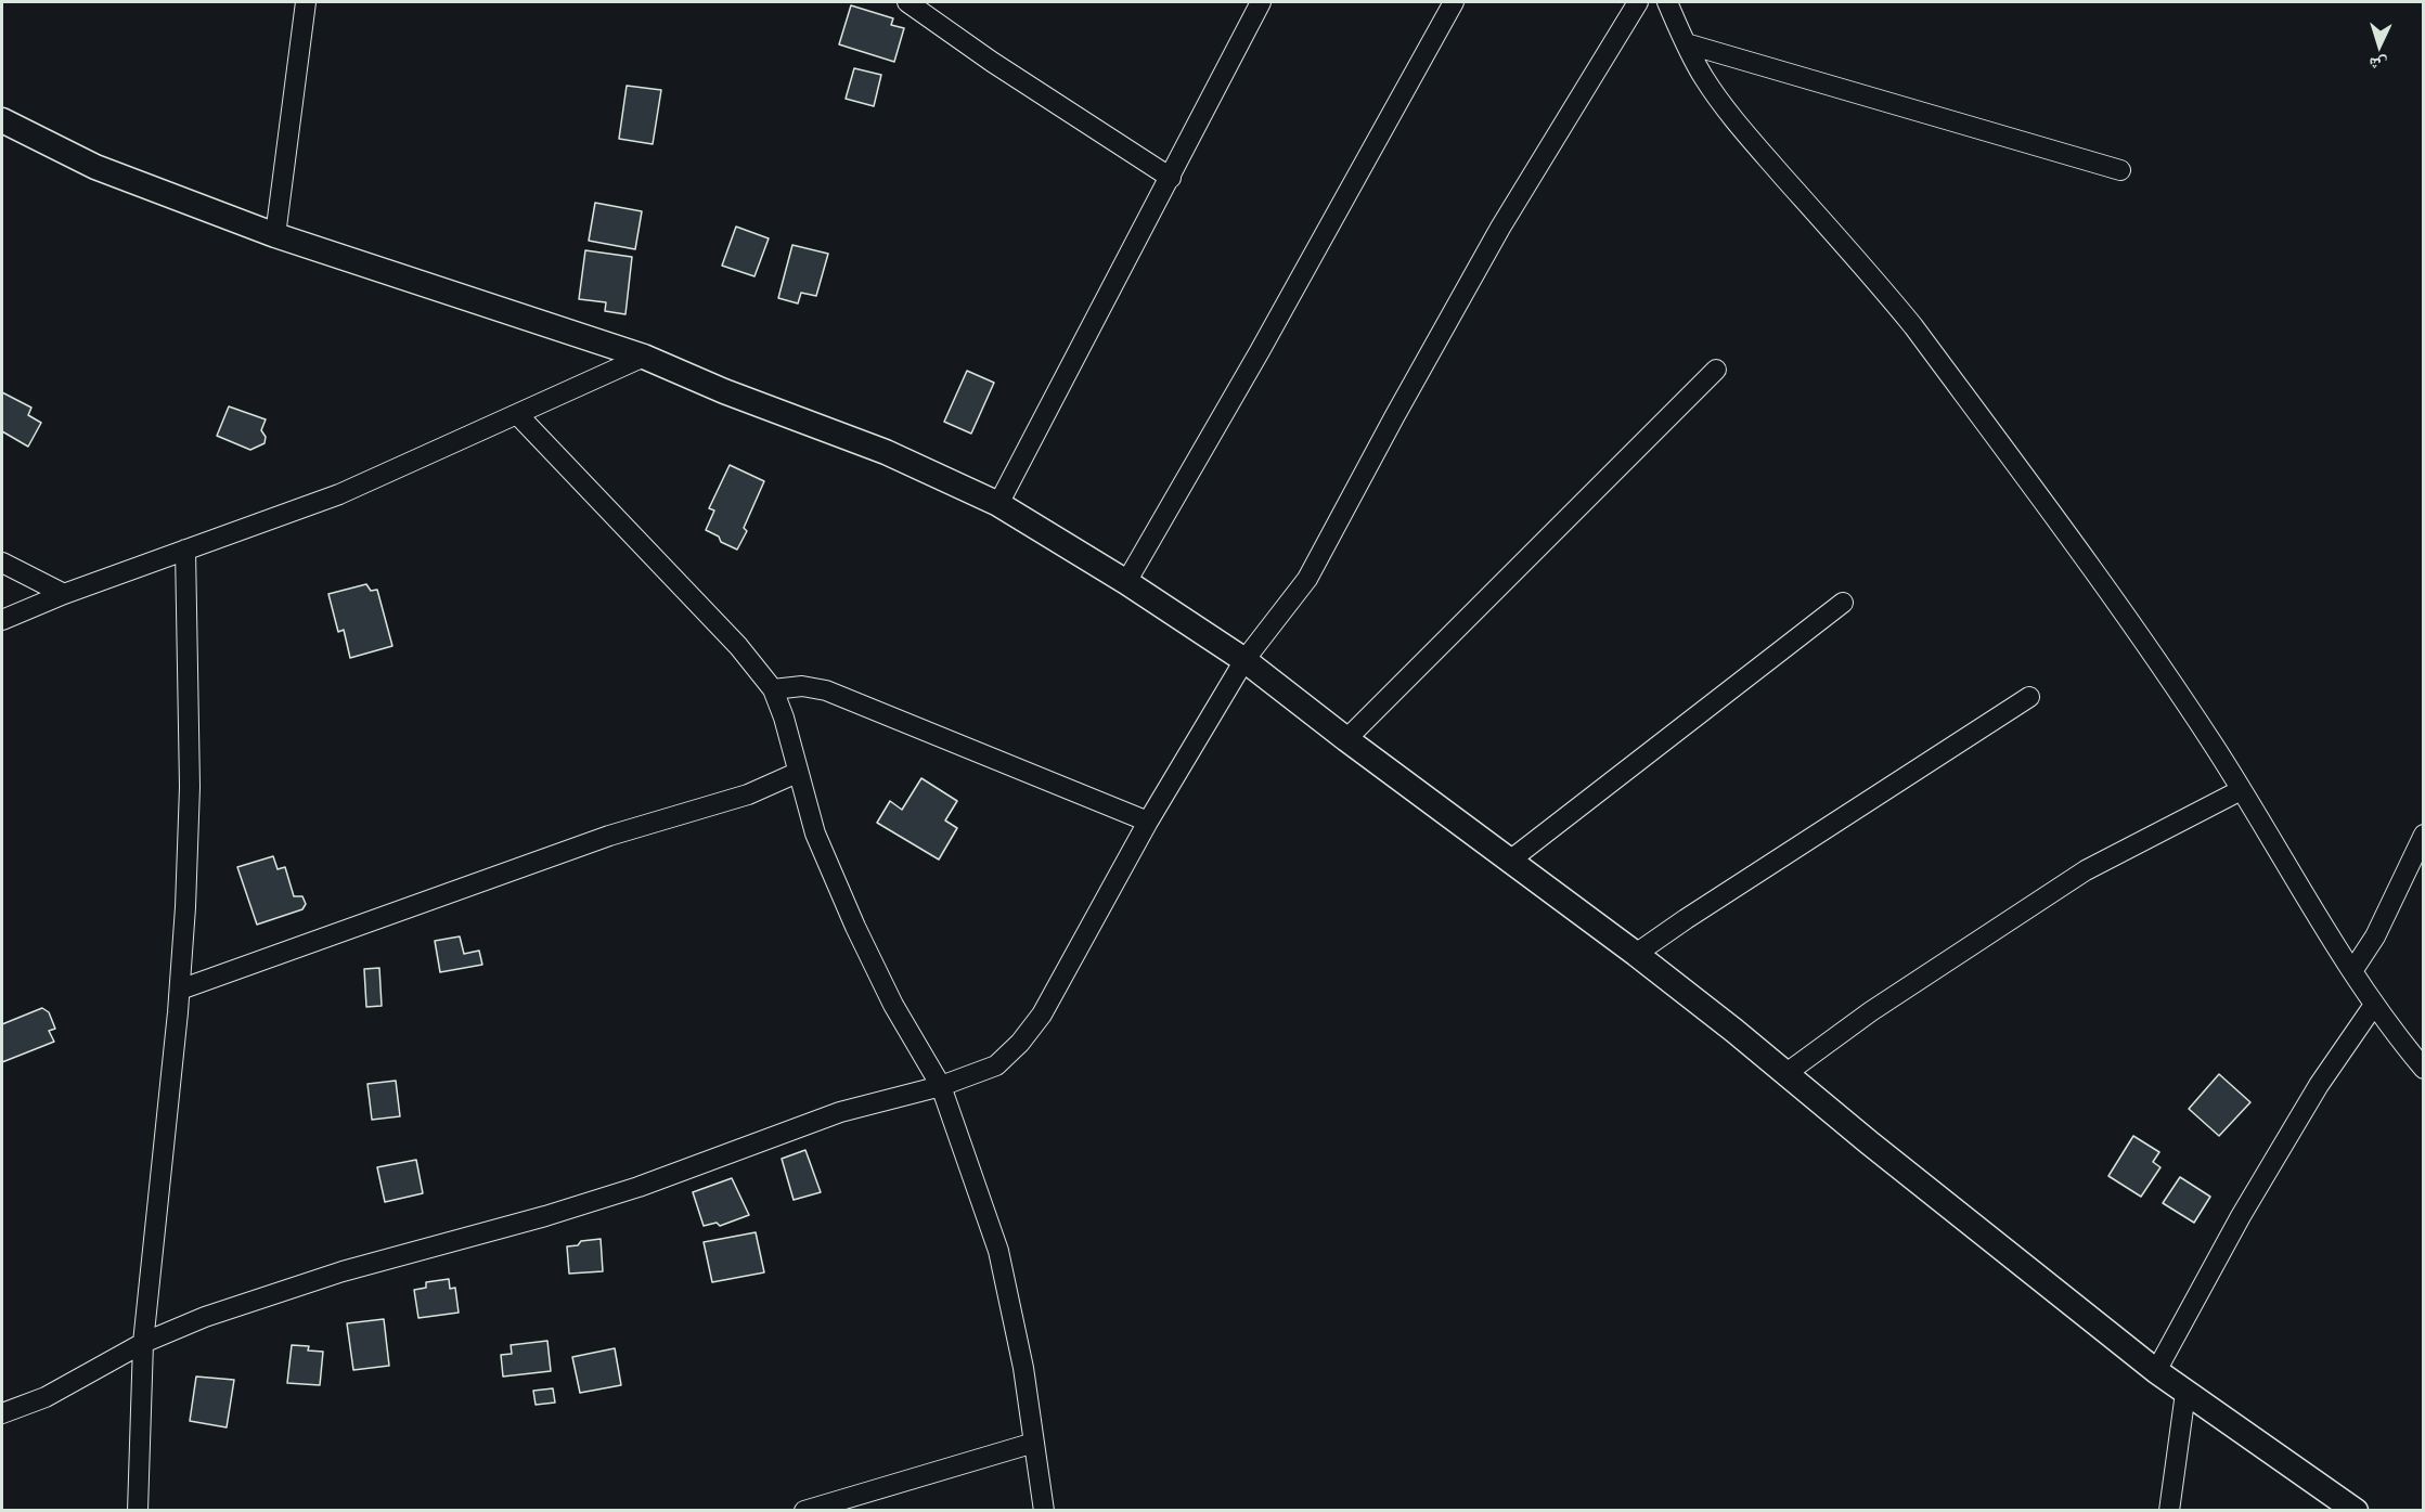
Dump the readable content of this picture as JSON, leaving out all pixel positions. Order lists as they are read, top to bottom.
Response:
{
  "north": "bottom"
}
